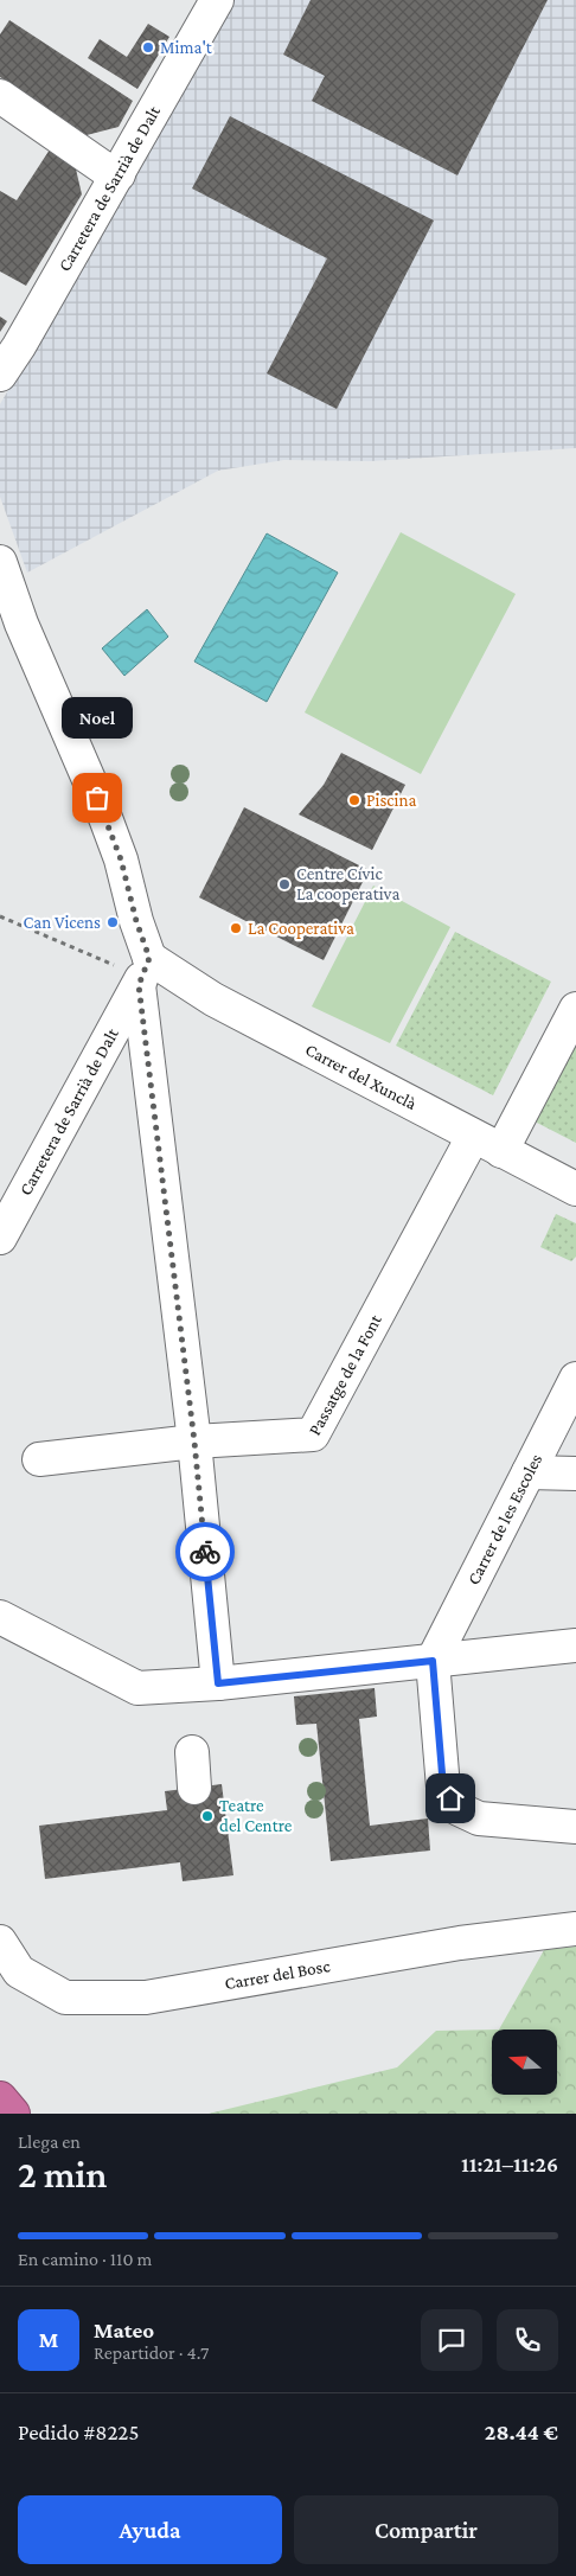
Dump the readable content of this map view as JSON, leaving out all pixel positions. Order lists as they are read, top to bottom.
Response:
{
  "streets": {
    "street": [
      "Carretera de Sarrià de Dalt",
      "Carrer del Xunclà",
      "Passatge de la Font",
      "Carrer de les Escoles",
      "Carrer del Bosc"
    ]
  },
  "crossings": [
    ["Carretera de Sarrià de Dalt", "Carrer del Xunclà"],
    ["Carrer del Xunclà", "Passatge de la Font"]
  ],
  "places": [
    "Mima't",
    "Noel",
    "Piscina",
    "Centre Cívic La cooperativa",
    "Can Vicens",
    "La Cooperativa",
    "Teatre del Centre"
  ],
  "north": "left",
  "page": {
    "bubble": "Noel",
    "heading": ["2 min", "Llega en", "11:21–11:26"],
    "panel": [
      "Mateo",
      "Repartidor · 4.7",
      "Pedido #8225",
      "28.44 €"
    ],
    "bar": "En camino · 110 m",
    "round": "M",
    "buttons": ["Ayuda", "Compartir"]
  }
}
